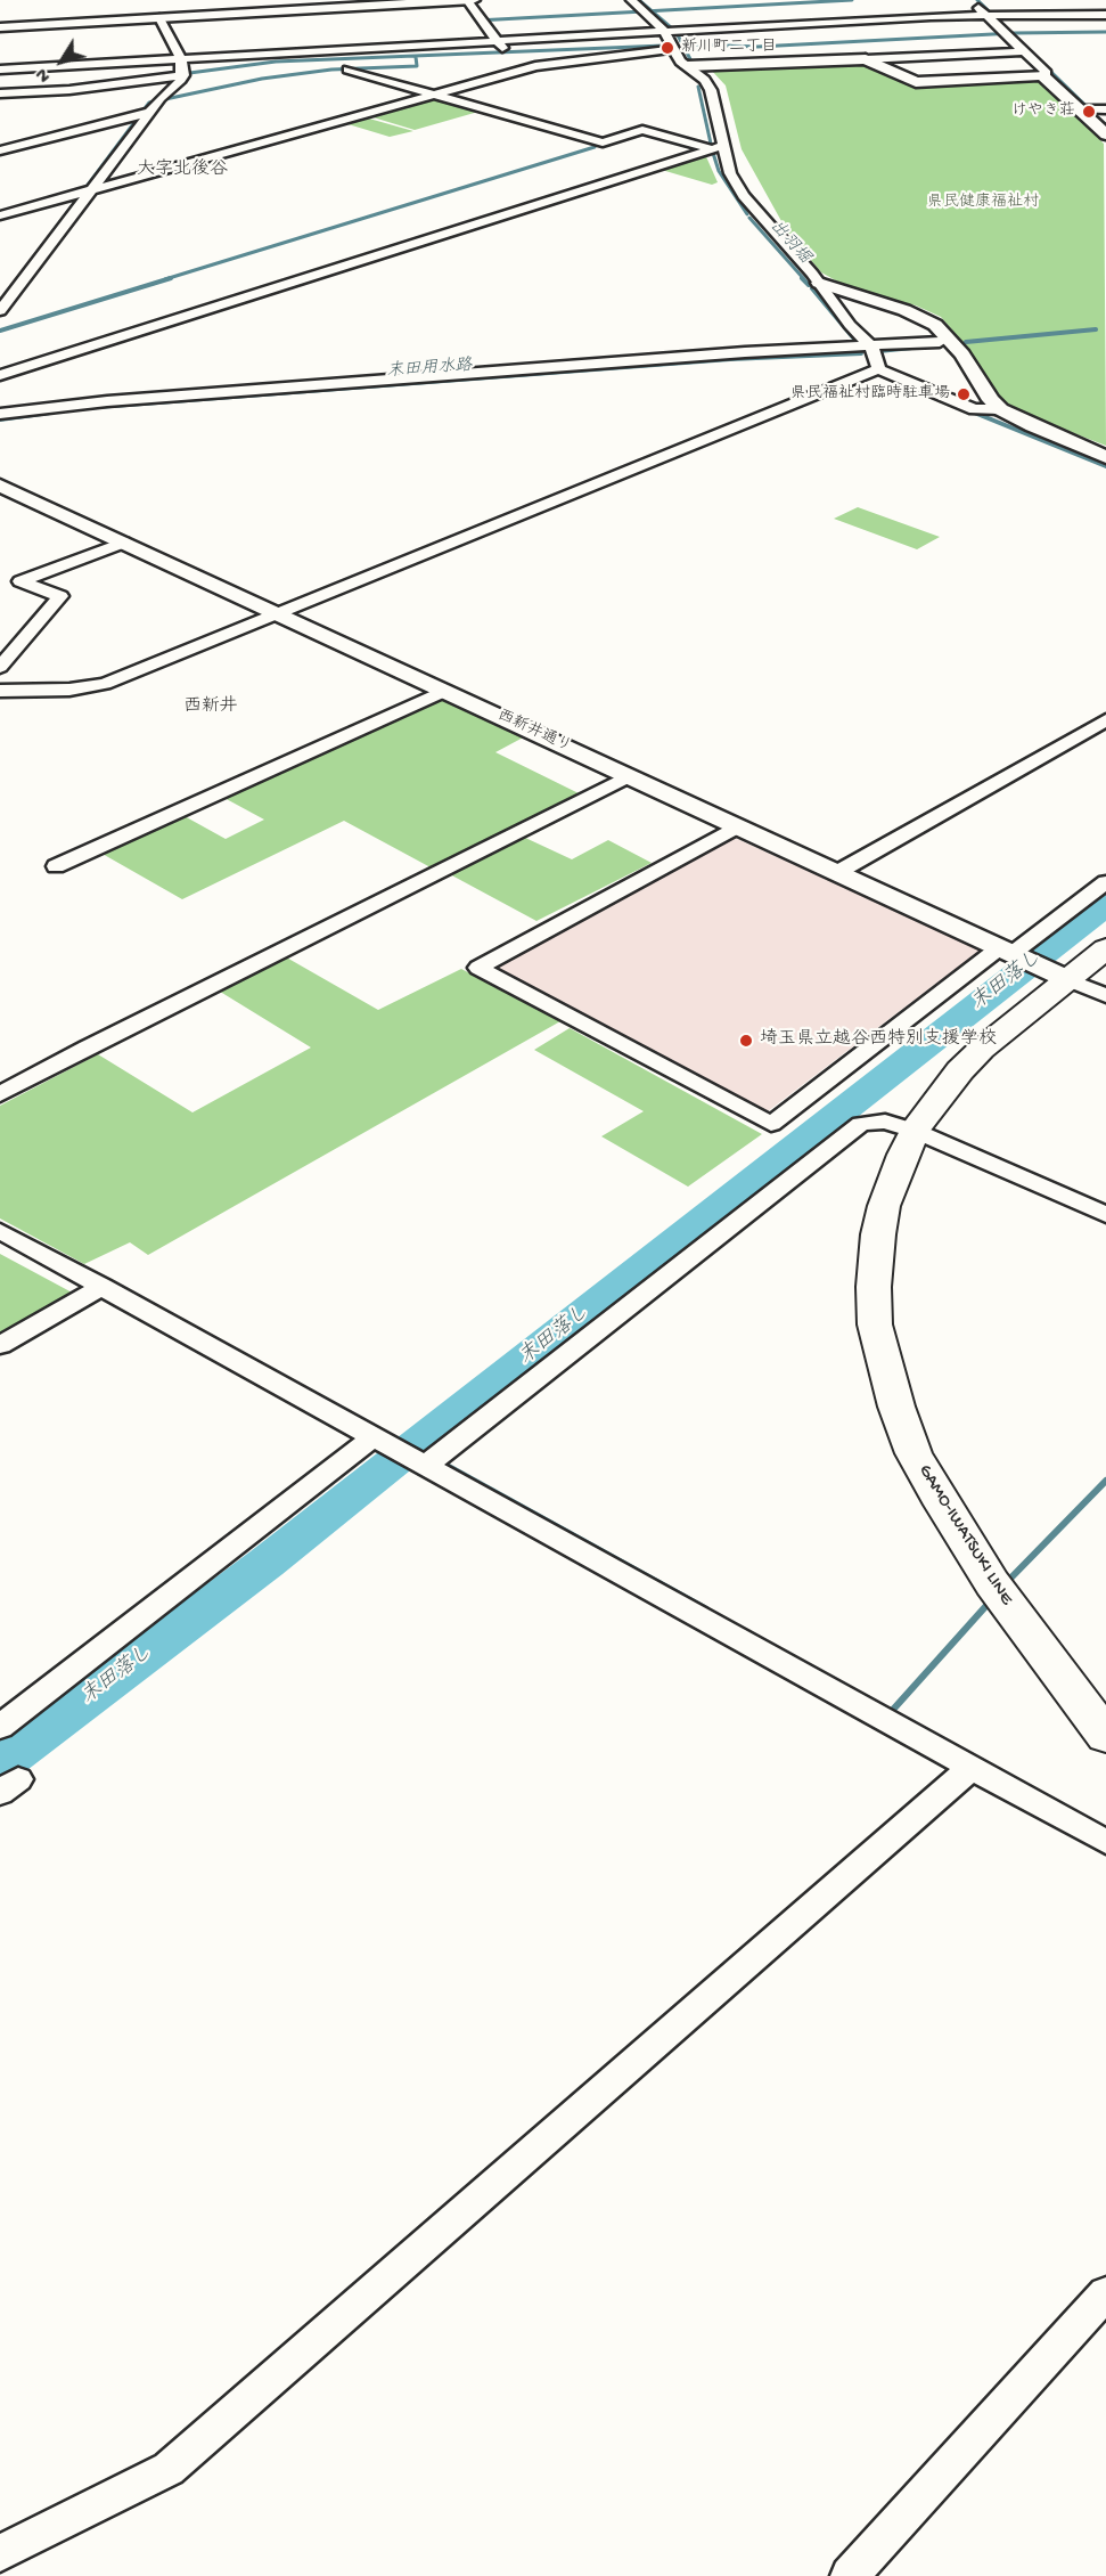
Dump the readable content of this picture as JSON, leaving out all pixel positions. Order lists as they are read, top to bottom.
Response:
{
  "streets": {
    "main road": ["GAMO-IWATSUKI LINE"],
    "street": ["西新井通り"]
  },
  "crossings": [
    ["西新井通り", "GAMO-IWATSUKI LINE"]
  ],
  "districts": ["大字北後谷", "西新井"],
  "water": ["出羽堀", "末田用水路", "末田落し"],
  "parks": ["県民健康福祉村"],
  "places": [
    "新川町二丁目",
    "けやき荘",
    "県民福祉村臨時駐車場",
    "埼玉県立越谷西特別支援学校"
  ],
  "north": "bottom left"
}
